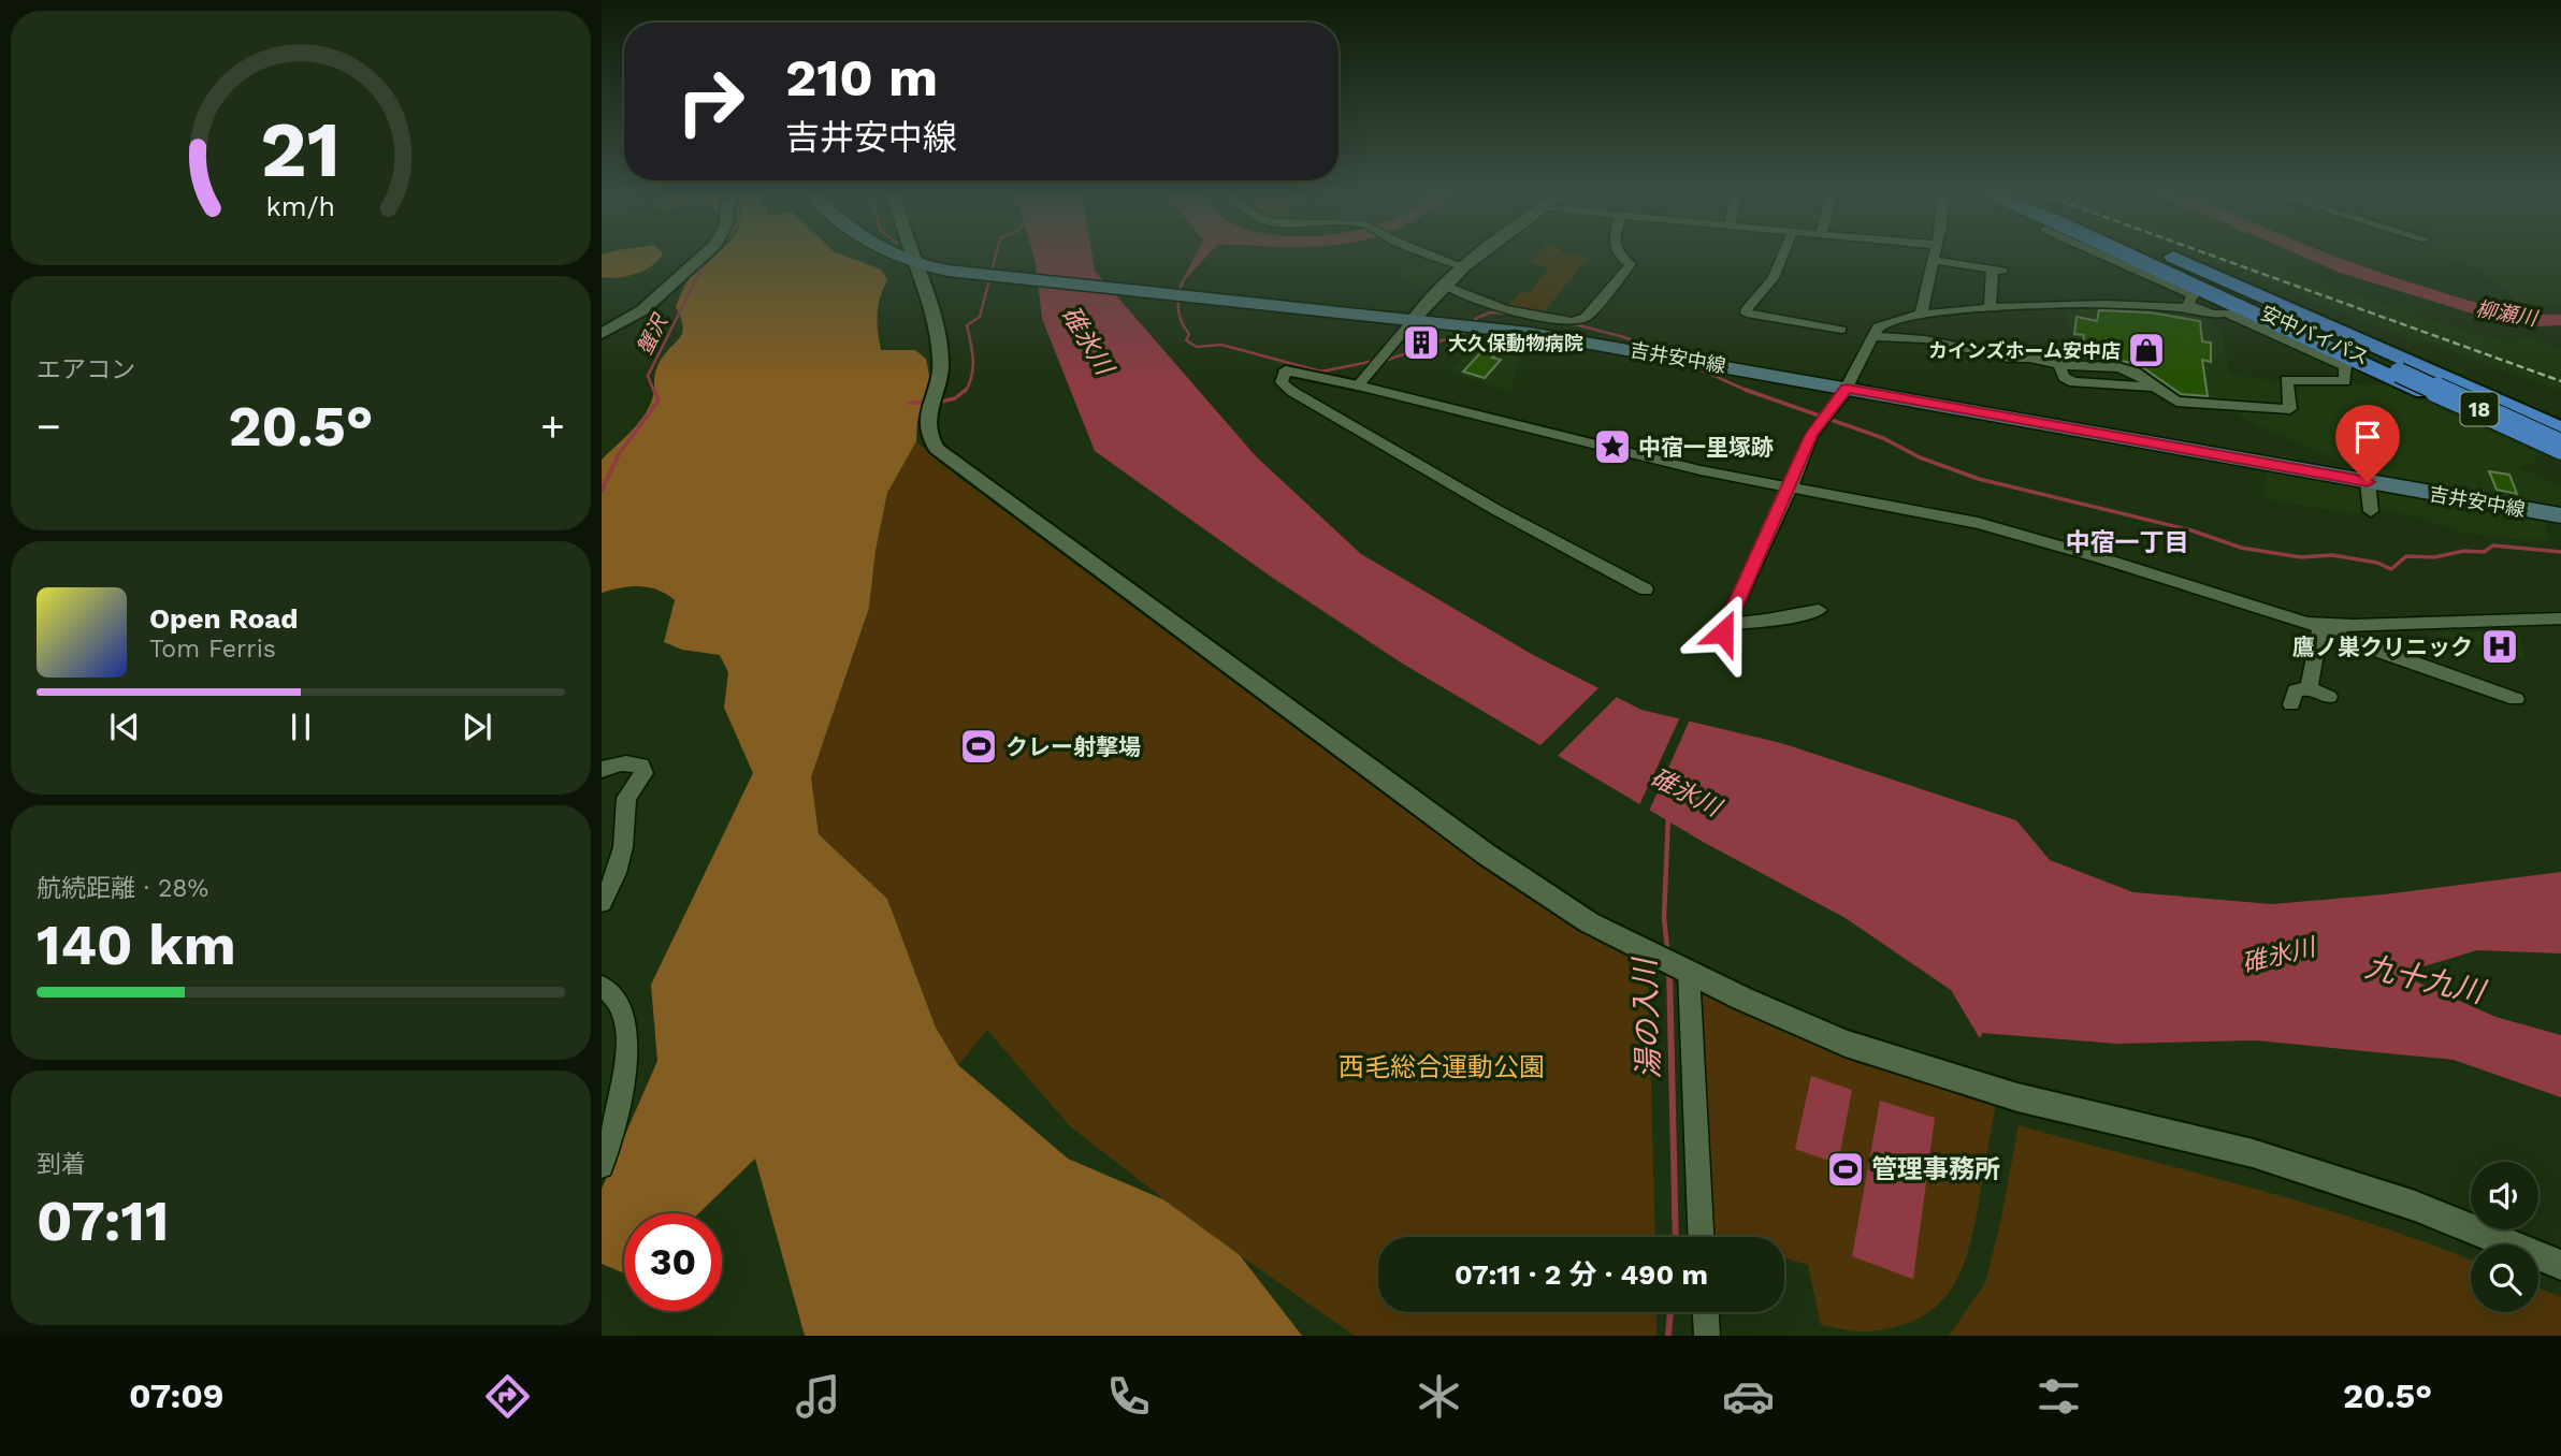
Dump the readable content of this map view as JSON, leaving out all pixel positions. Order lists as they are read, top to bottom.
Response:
{
  "streets": {
    "highway": ["安中バイパス", "18"],
    "main road": ["吉井安中線"]
  },
  "districts": ["中宿一丁目"],
  "water": [
    "柳瀬川",
    "蟹沢",
    "碓氷川",
    "九十九川",
    "湯の入川"
  ],
  "parks": ["西毛総合運動公園"],
  "places": {
    "building": ["大久保動物病院"],
    "shop": ["カインズホーム安中店"],
    "place": ["中宿一里塚跡"],
    "hospital": ["鷹ノ巣クリニック"],
    "sports": ["クレー射撃場", "管理事務所"]
  },
  "page": {
    "turn": ["210 m", "吉井安中線"],
    "tile": [
      "エアコン",
      ["航続距離 · 28%", "140 km"],
      ["到着", "07:11"]
    ],
    "heat": ["−", "20.5°", "+"],
    "song": ["Open Road", "Tom Ferris"],
    "limit": "30",
    "trip": "07:11 · 2 分 · 490 m",
    "tabs": ["07:09", "20.5°"],
    "gauge": ["21", "km/h"]
  }
}
